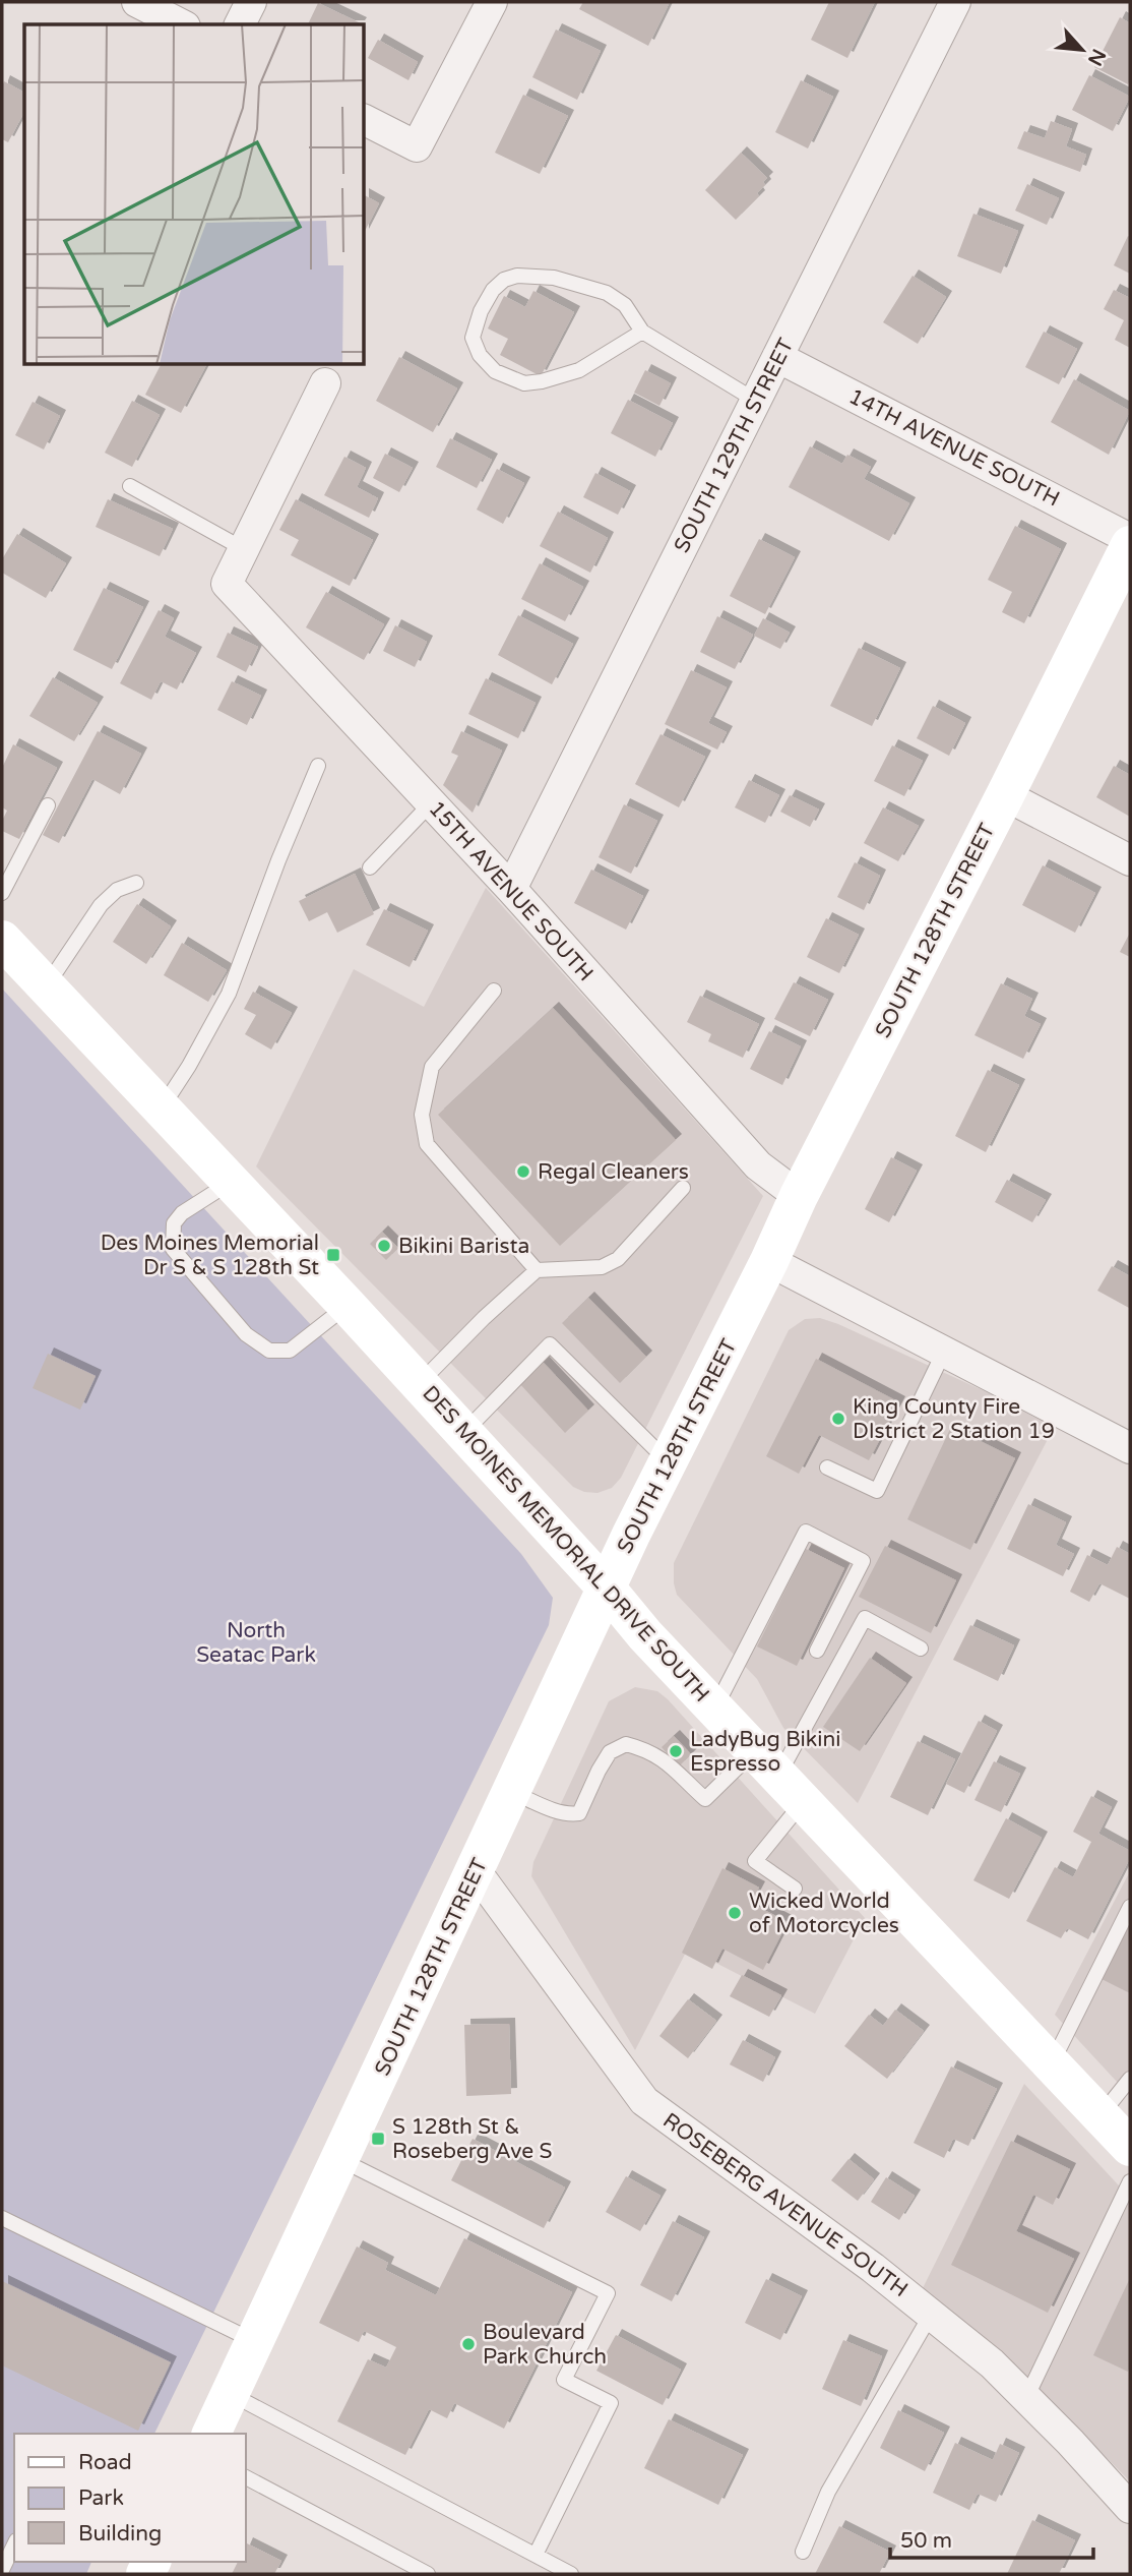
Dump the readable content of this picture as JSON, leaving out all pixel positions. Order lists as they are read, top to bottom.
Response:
{
  "streets": {
    "main road": ["SOUTH 128TH STREET", "DES MOINES MEMORIAL DRIVE SOUTH"],
    "street": [
      "SOUTH 129TH STREET",
      "14TH AVENUE SOUTH",
      "15TH AVENUE SOUTH",
      "ROSEBERG AVENUE SOUTH"
    ]
  },
  "crossings": [
    ["SOUTH 129TH STREET", "14TH AVENUE SOUTH"],
    ["SOUTH 129TH STREET", "15TH AVENUE SOUTH"],
    ["15TH AVENUE SOUTH", "SOUTH 128TH STREET"],
    ["SOUTH 128TH STREET", "DES MOINES MEMORIAL DRIVE SOUTH"],
    ["SOUTH 128TH STREET", "ROSEBERG AVENUE SOUTH"]
  ],
  "parks": ["North Seatac Park"],
  "places": {
    "other": [
      "Regal Cleaners",
      "Bikini Barista",
      "King County Fire DIstrict 2 Station 19",
      "LadyBug Bikini Espresso",
      "Wicked World of Motorcycles",
      "Boulevard Park Church"
    ],
    "transit": ["Des Moines Memorial Dr S & S 128th St", "S 128th St & Roseberg Ave S"]
  },
  "legend": ["Road", "Park", "Building"],
  "scale_bar": "50 m",
  "north": "bottom right"
}
